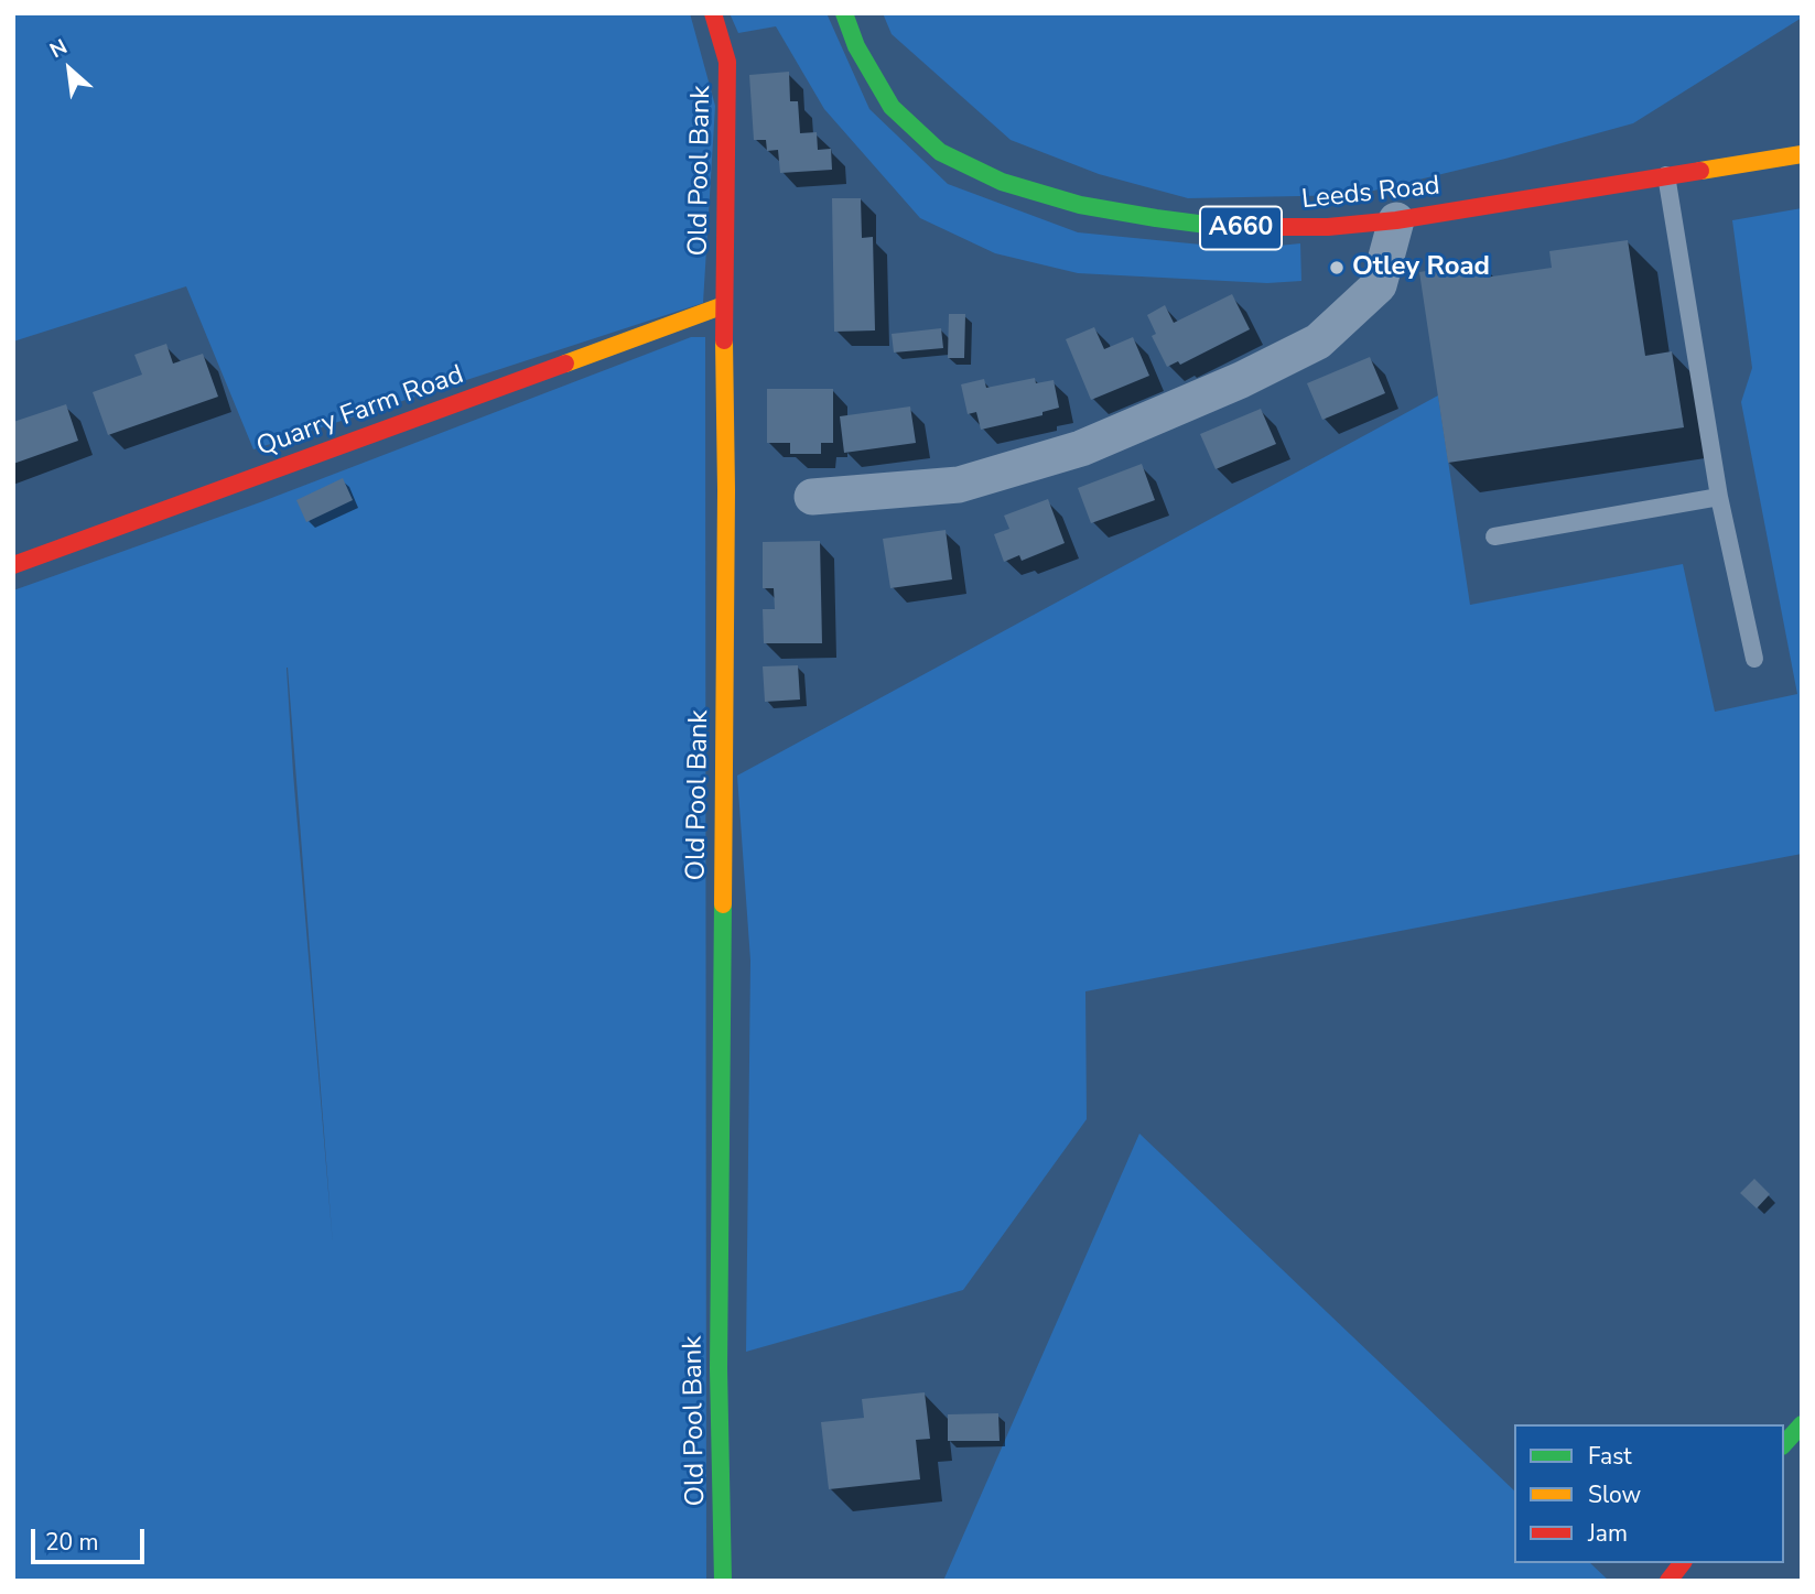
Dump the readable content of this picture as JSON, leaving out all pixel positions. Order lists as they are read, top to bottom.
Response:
{
  "streets": {
    "main road": [
      "Old Pool Bank",
      "Leeds Road",
      "A660",
      "Quarry Farm Road"
    ]
  },
  "crossings": [
    ["Old Pool Bank", "Quarry Farm Road"]
  ],
  "places": ["Otley Road"],
  "legend": ["Fast", "Slow", "Jam"],
  "scale_bar": "20 m",
  "north": "top left"
}
